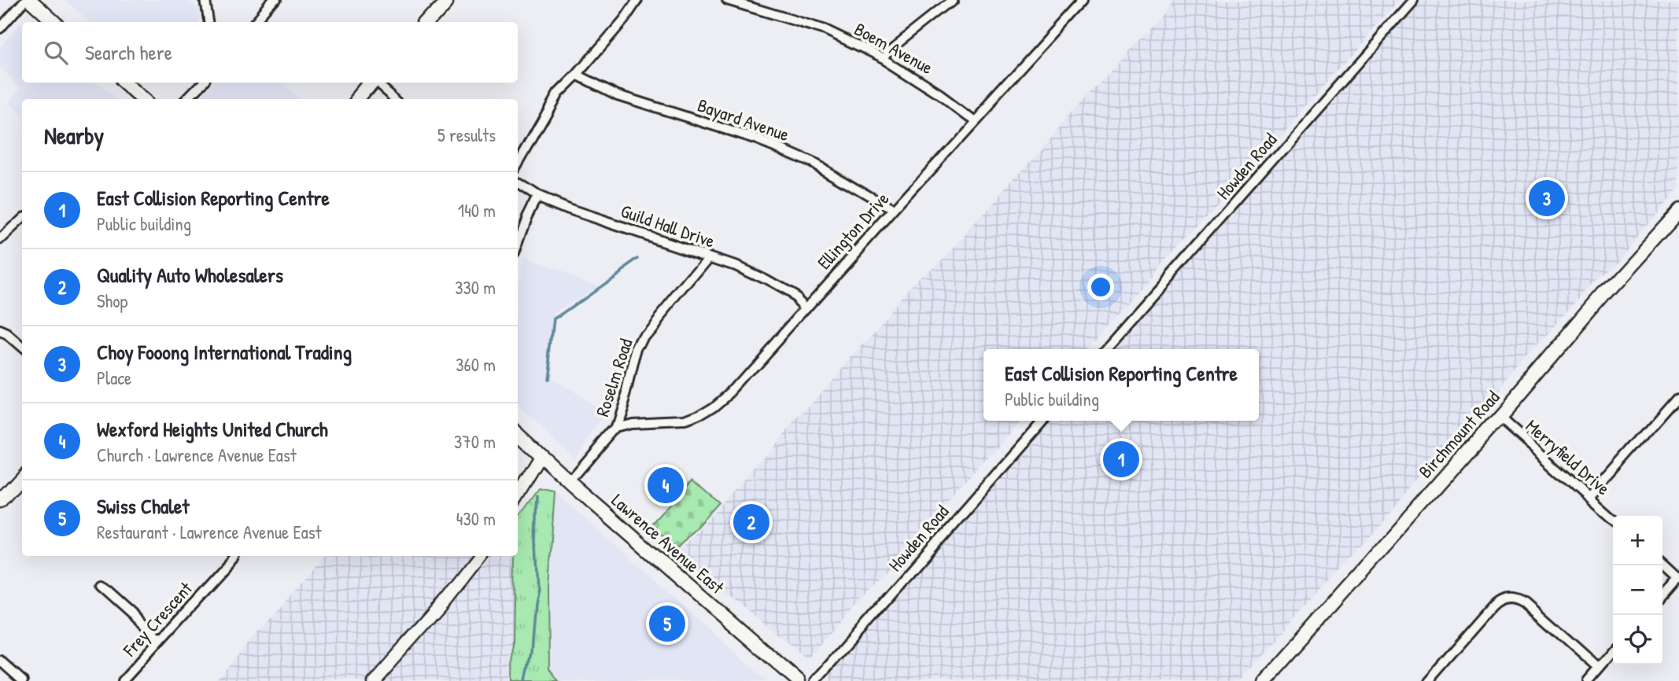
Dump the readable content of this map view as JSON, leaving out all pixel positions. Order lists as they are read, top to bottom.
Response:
{
  "streets": {
    "main road": ["Birchmount Road", "Lawrence Avenue East"],
    "street": [
      "Boem Avenue",
      "Bayard Avenue",
      "Howden Road",
      "Guild Hall Drive",
      "Ellington Drive",
      "Roselm Road",
      "Merryfield Drive",
      "Frey Crescent"
    ]
  },
  "crossings": [
    ["Boem Avenue", "Ellington Drive"],
    ["Bayard Avenue", "Ellington Drive"],
    ["Guild Hall Drive", "Ellington Drive"],
    ["Guild Hall Drive", "Roselm Road"],
    ["Ellington Drive", "Roselm Road"],
    ["Roselm Road", "Lawrence Avenue East"],
    ["Birchmount Road", "Merryfield Drive"]
  ],
  "page": {
    "search": "Search here",
    "heading": ["Nearby", "5 results"],
    "list": [
      {
        "mark": "1",
        "name": "East Collision Reporting Centre",
        "note": "Public building",
        "value": "140 m"
      },
      {
        "mark": "2",
        "name": "Quality Auto Wholesalers",
        "note": "Shop",
        "value": "330 m"
      },
      {
        "mark": "3",
        "name": "Choy Fooong International Trading",
        "note": "Place",
        "value": "360 m"
      },
      {
        "mark": "4",
        "name": "Wexford Heights United Church",
        "note": "Church · Lawrence Avenue East",
        "value": "370 m"
      },
      {
        "mark": "5",
        "name": "Swiss Chalet",
        "note": "Restaurant · Lawrence Avenue East",
        "value": "430 m"
      }
    ],
    "pins": [
      "3",
      "1",
      "4",
      "2",
      "5"
    ],
    "popup": ["East Collision Reporting Centre", "Public building"],
    "map_buttons": ["+", "−"]
  }
}
